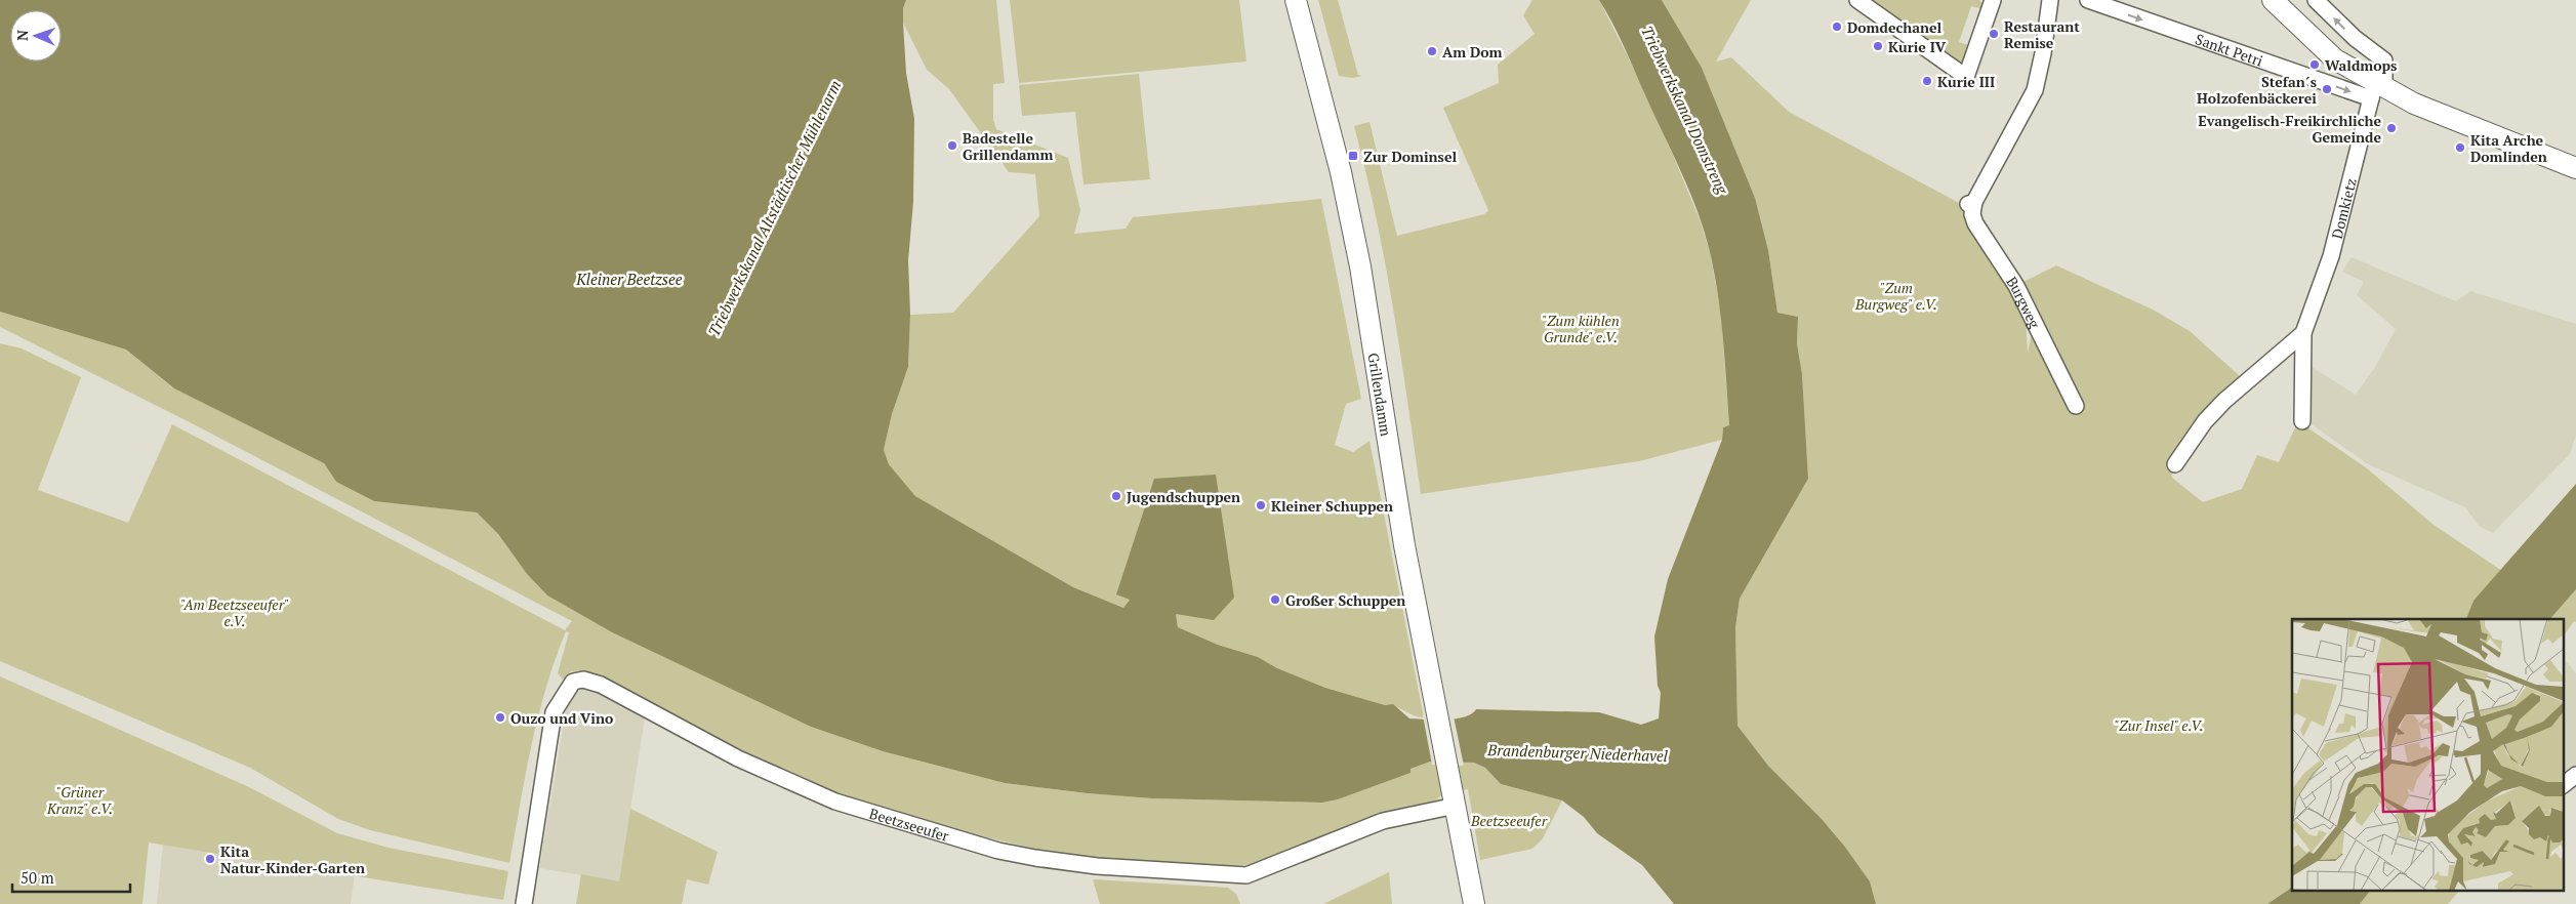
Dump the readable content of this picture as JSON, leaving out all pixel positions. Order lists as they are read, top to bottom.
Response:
{
  "streets": {
    "main road": ["Grillendamm"],
    "street": [
      "Sankt Petri",
      "Domkietz",
      "Burgweg",
      "Beetzseeufer"
    ]
  },
  "crossings": [
    ["Sankt Petri", "Domkietz"],
    ["Grillendamm", "Beetzseeufer"]
  ],
  "one_way": ["Sankt Petri"],
  "water": [
    "Triebwerkskanal Domstreng",
    "Triebwerkskanal Altstädtischer Mühlenarm",
    "Kleiner Beetzsee",
    "Brandenburger Niederhavel"
  ],
  "parks": [
    "\"Zum Burgweg\" e.V.",
    "\"Zum kühlen Grunde\" e.V.",
    "\"Am Beetzseeufer\" e.V.",
    "\"Zur Insel\" e.V.",
    "\"Grüner Kranz\" e.V.",
    "Beetzseeufer"
  ],
  "places": {
    "other": [
      "Domdechanel",
      "Restaurant Remise",
      "Kurie IV",
      "Am Dom",
      "Waldmops",
      "Kurie III",
      "Stefan´s Holzofenbäckerei",
      "Evangelisch-Freikirchliche Gemeinde",
      "Badestelle Grillendamm",
      "Kita Arche Domlinden",
      "Jugendschuppen",
      "Kleiner Schuppen",
      "Großer Schuppen",
      "Ouzo und Vino",
      "Kita Natur-Kinder-Garten"
    ],
    "transit": ["Zur Dominsel"]
  },
  "scale_bar": "50 m",
  "north": "left"
}
